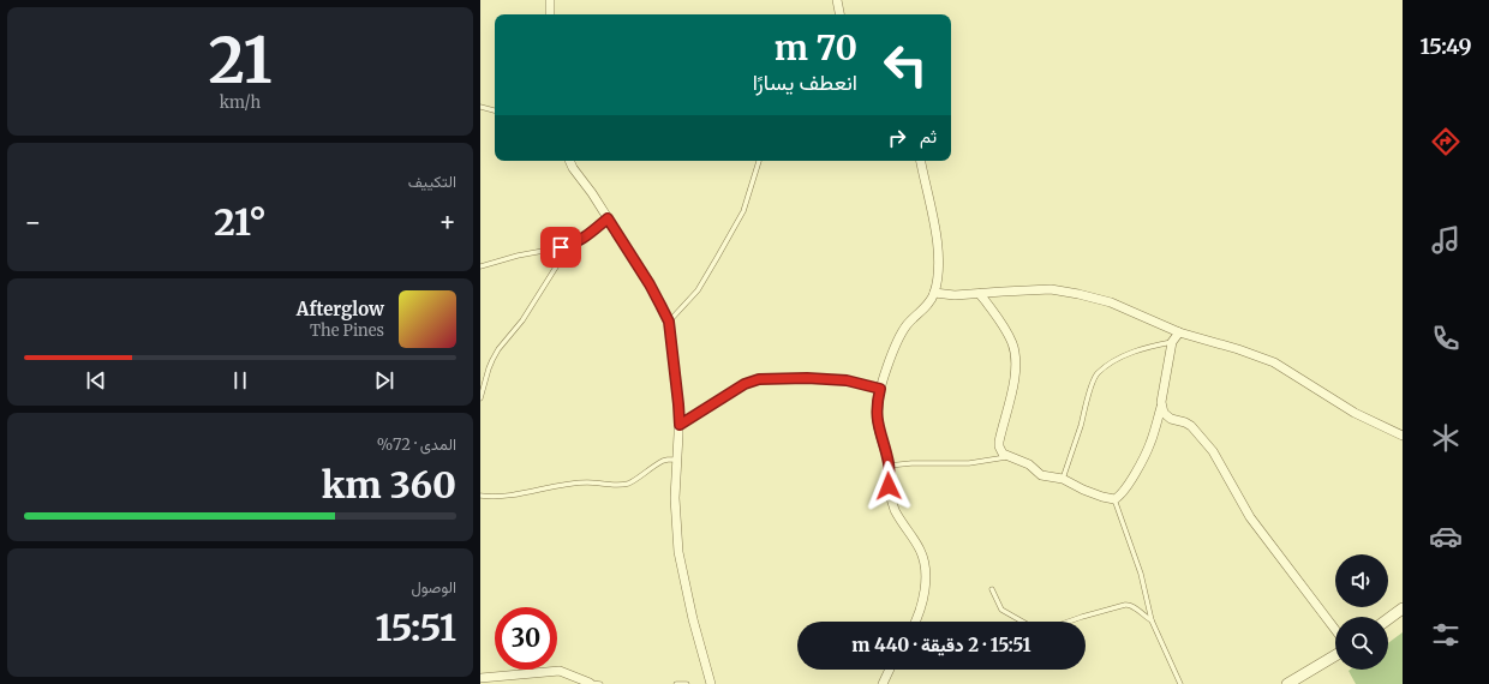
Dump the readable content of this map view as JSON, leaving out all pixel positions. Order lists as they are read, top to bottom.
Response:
{
  "page": {
    "tabs": "15:49",
    "tile": [
      ["21", "km/h"],
      "التكييف",
      ["المدى · 72%", "360 km"],
      ["الوصول", "15:51"]
    ],
    "turn": ["70 m", "انعطف يسارًا"],
    "then": "ثم",
    "heat": ["−", "21°", "+"],
    "song": ["Afterglow", "The Pines"],
    "limit": "30",
    "trip": "15:51 · 2 دقيقة · 440 m"
  }
}
